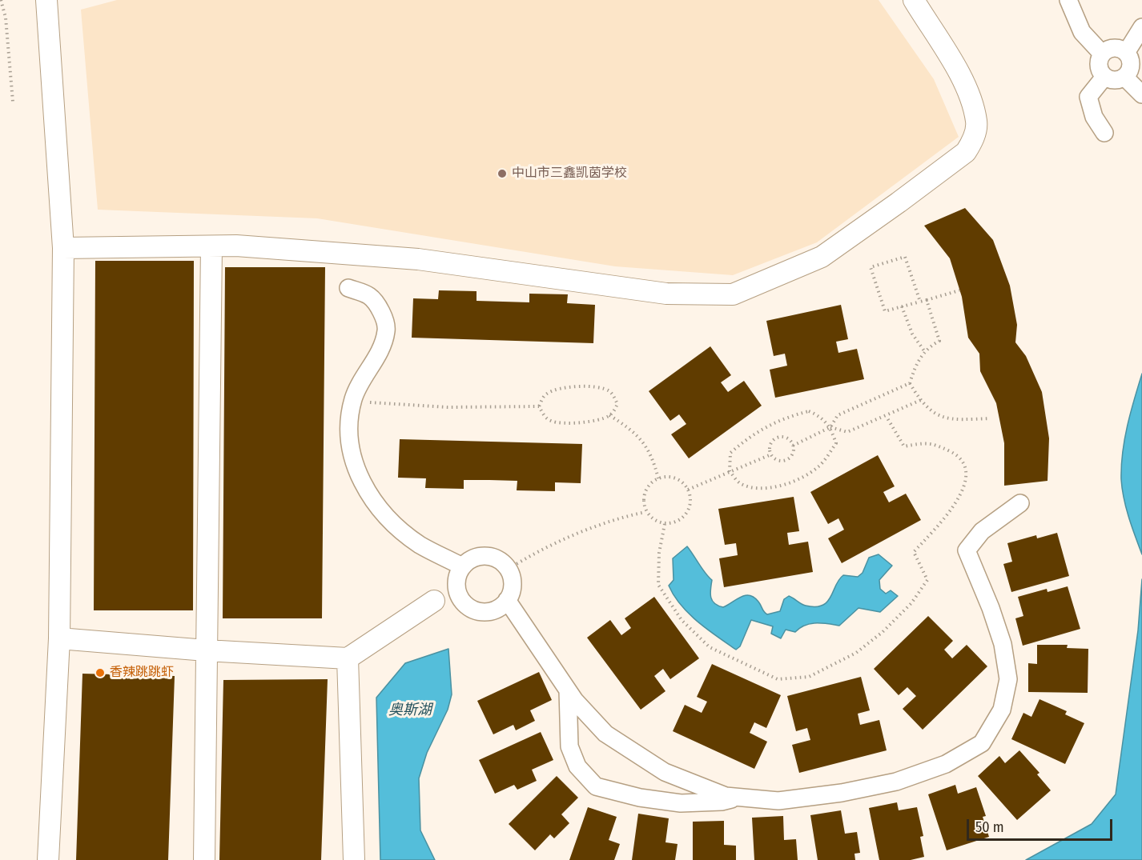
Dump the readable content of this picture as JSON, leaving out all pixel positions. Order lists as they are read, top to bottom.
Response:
{
  "water": ["奥斯湖"],
  "places": ["中山市三鑫凯茵学校", "香辣跳跳虾"],
  "scale_bar": "50 m"
}
